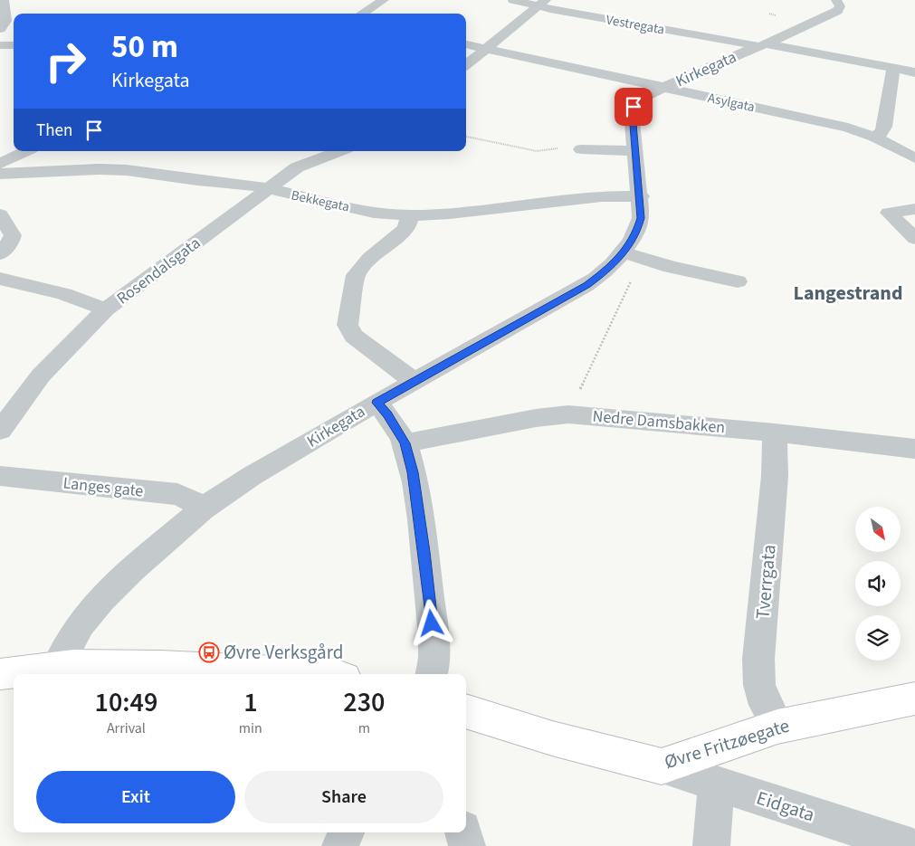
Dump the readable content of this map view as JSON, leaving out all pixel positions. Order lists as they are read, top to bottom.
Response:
{
  "streets": {
    "main road": ["Øvre Fritzøegate"],
    "street": [
      "Vestregata",
      "Kirkegata",
      "Asylgata",
      "Bekkegata",
      "Rosendalsgata",
      "Nedre Damsbakken",
      "Langes gate",
      "Tverrgata",
      "Eidgata"
    ]
  },
  "crossings": [
    ["Vestregata", "Kirkegata"],
    ["Kirkegata", "Asylgata"],
    ["Kirkegata", "Bekkegata"],
    ["Kirkegata", "Langes gate"],
    ["Bekkegata", "Rosendalsgata"],
    ["Nedre Damsbakken", "Tverrgata"],
    ["Tverrgata", "Øvre Fritzøegate"],
    ["Øvre Fritzøegate", "Eidgata"]
  ],
  "districts": ["Langestrand"],
  "places": {
    "bus stop": ["Øvre Verksgård"]
  },
  "north": "bottom right",
  "page": {
    "turn": ["50 m", "Kirkegata"],
    "then": "Then",
    "eta": [
      "10:49",
      "Arrival",
      "1",
      "min",
      "230",
      "m"
    ],
    "buttons": ["Exit", "Share"]
  }
}
